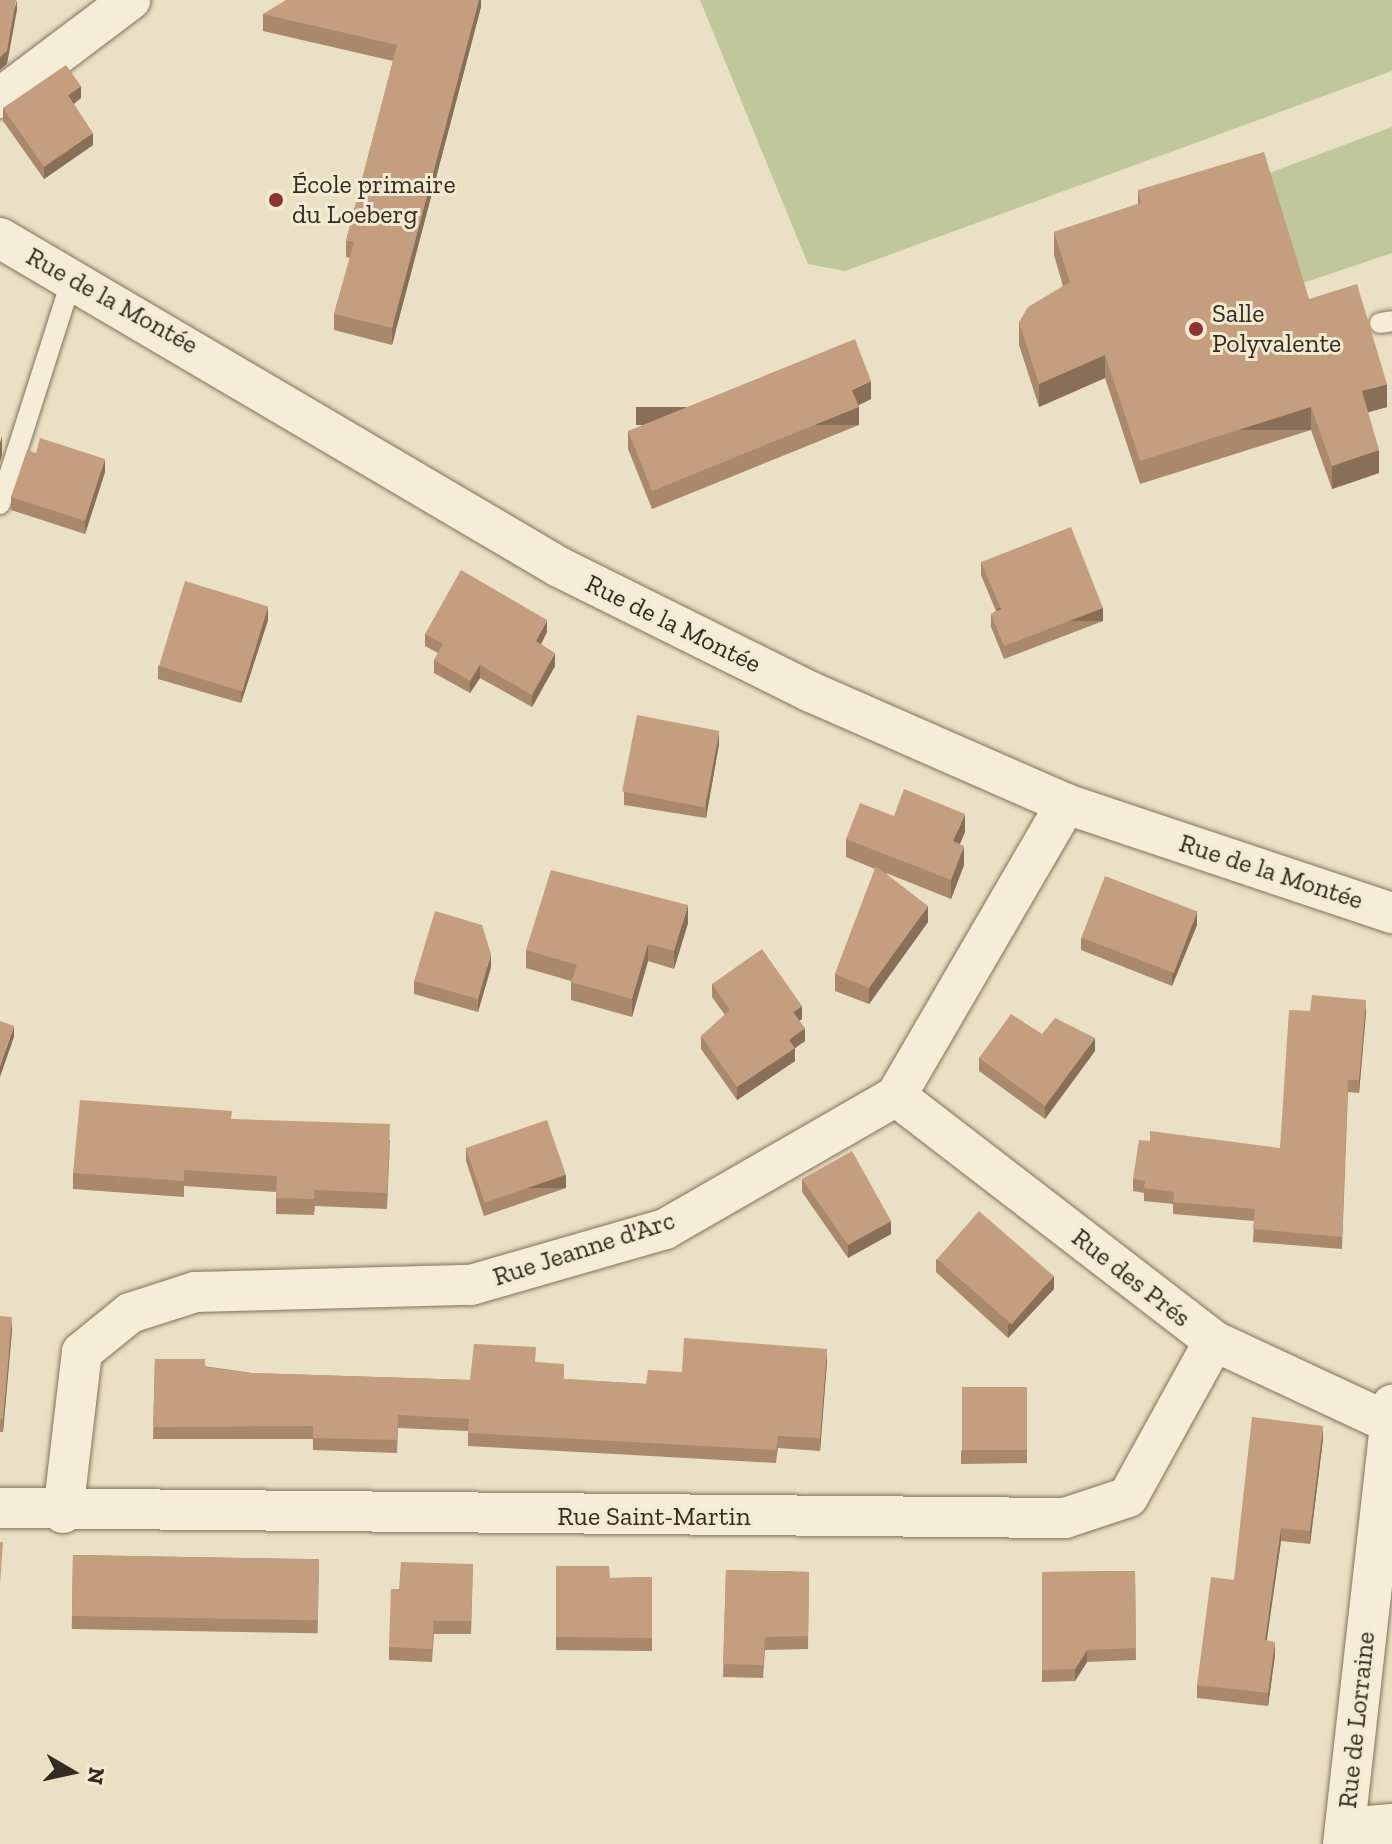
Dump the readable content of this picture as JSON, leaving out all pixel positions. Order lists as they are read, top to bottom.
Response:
{
  "streets": {
    "street": [
      "Rue de la Montée",
      "Rue Jeanne d'Arc",
      "Rue des Prés",
      "Rue Saint-Martin",
      "Rue de Lorraine"
    ]
  },
  "crossings": [
    ["Rue de la Montée", "Rue Jeanne d'Arc"],
    ["Rue Jeanne d'Arc", "Rue des Prés"],
    ["Rue Jeanne d'Arc", "Rue Saint-Martin"],
    ["Rue des Prés", "Rue Saint-Martin"],
    ["Rue des Prés", "Rue de Lorraine"]
  ],
  "places": ["École primaire du Loeberg", "Salle Polyvalente"],
  "north": "right"
}
